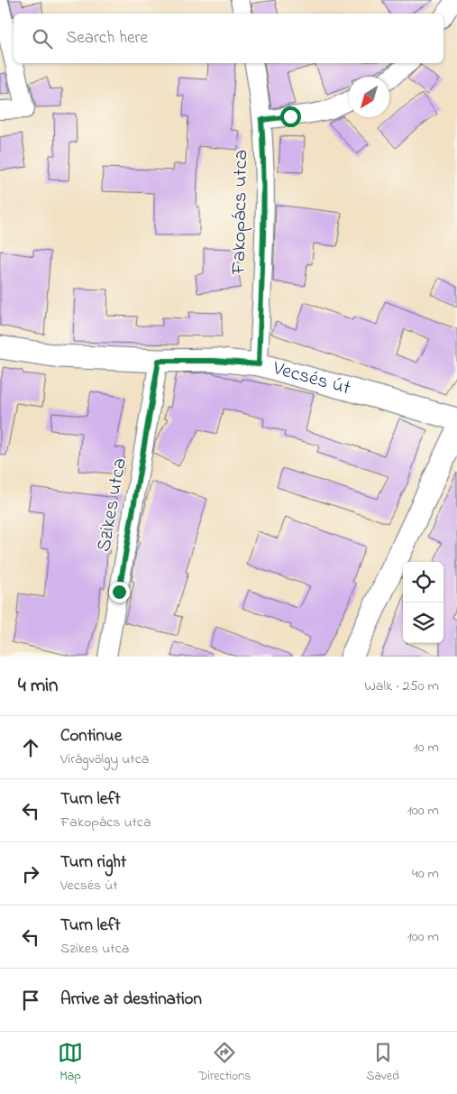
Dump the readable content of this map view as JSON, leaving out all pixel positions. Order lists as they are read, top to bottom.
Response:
{
  "streets": {
    "street": ["Fakopács utca", "Vecsés út", "Szikes utca"]
  },
  "crossings": [
    ["Fakopács utca", "Vecsés út"],
    ["Vecsés út", "Szikes utca"]
  ],
  "north": "bottom left",
  "page": {
    "search": "Search here",
    "heading": ["4 min", "Walk · 250 m"],
    "list": [
      ["Continue", "Virágvölgy utca", "10 m"],
      ["Turn left", "Fakopács utca", "100 m"],
      ["Turn right", "Vecsés út", "40 m"],
      ["Turn left", "Szikes utca", "100 m"],
      "Arrive at destination"
    ],
    "nav": ["Map", "Directions", "Saved"]
  }
}
